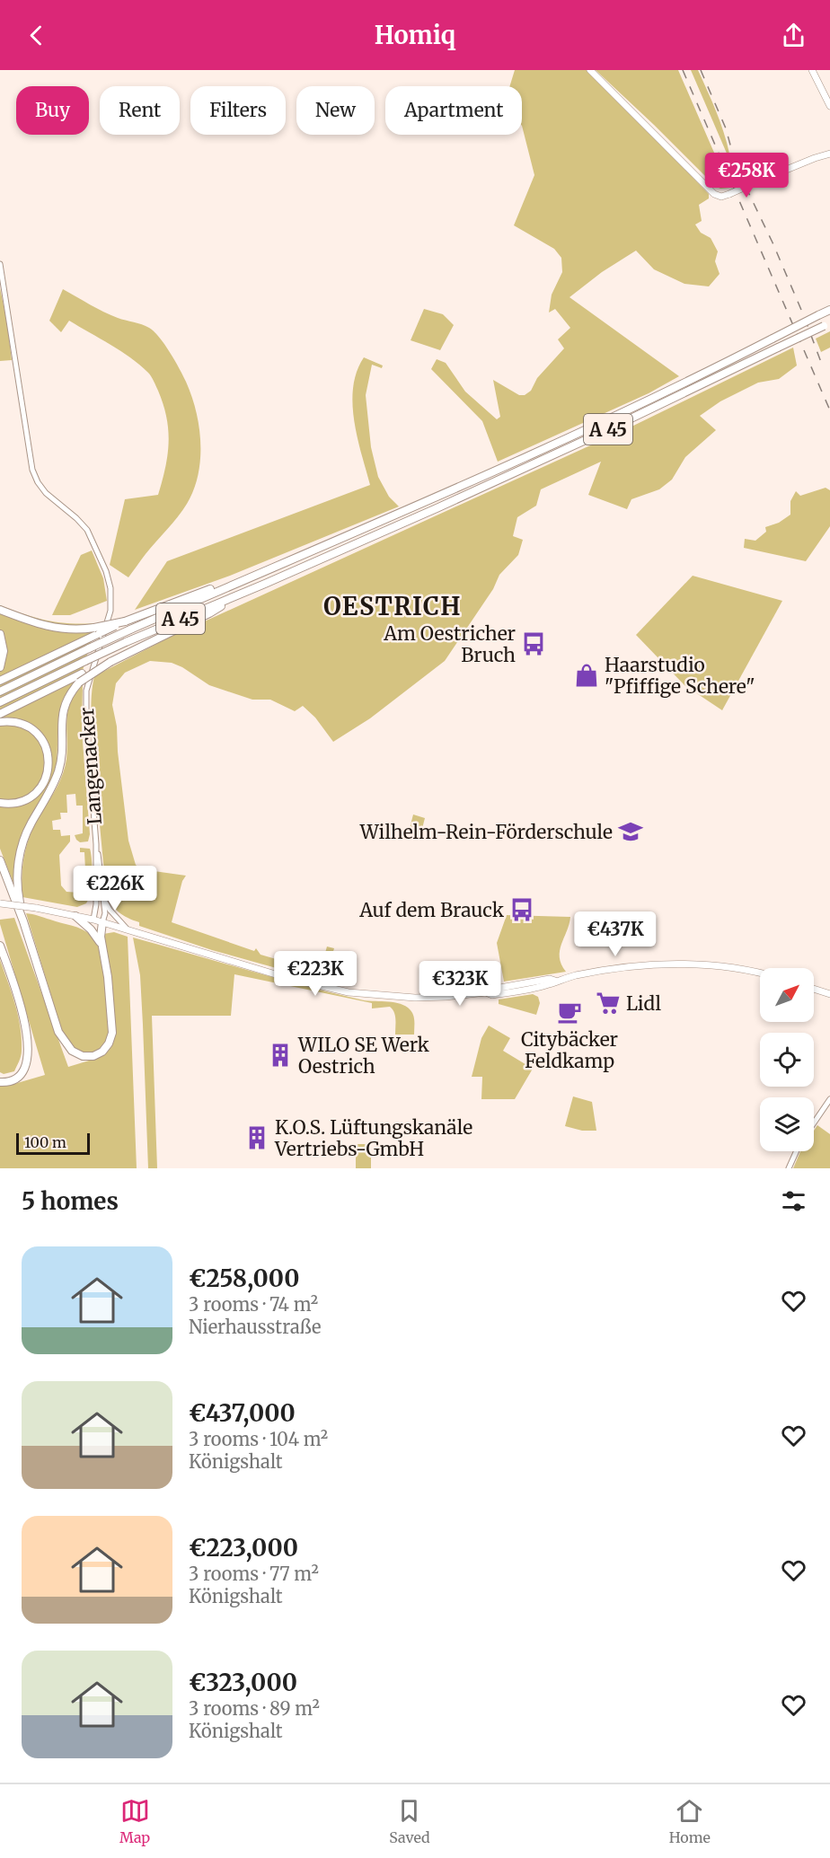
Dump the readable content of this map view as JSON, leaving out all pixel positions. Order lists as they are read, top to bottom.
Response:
{
  "streets": {
    "highway": ["A 45"],
    "street": ["Langenacker"]
  },
  "districts": ["OESTRICH"],
  "places": {
    "bus stop": ["Am Oestricher Bruch", "Auf dem Brauck"],
    "shop": ["Haarstudio \"Pfiffige Schere\""],
    "school or university": ["Wilhelm-Rein-Förderschule"],
    "supermarket": ["Lidl"],
    "cafe": ["Citybäcker Feldkamp"],
    "building": ["WILO SE Werk Oestrich", "K.O.S. Lüftungskanäle Vertriebs-GmbH"]
  },
  "scale_bar": "100 m",
  "north": "top right",
  "page": {
    "header": "Homiq",
    "chip": [
      "Buy",
      "Rent",
      "Filters",
      "New",
      "Apartment"
    ],
    "price": [
      "€258K",
      "€226K",
      "€437K",
      "€223K",
      "€323K"
    ],
    "scale": "100 m",
    "heading": "5 homes",
    "list": [
      {
        "name": "€258,000",
        "note": "3 rooms · 74 m² · Nierhausstraße"
      },
      {
        "name": "€437,000",
        "note": "3 rooms · 104 m² · Königshalt"
      },
      {
        "name": "€223,000",
        "note": "3 rooms · 77 m² · Königshalt"
      },
      {
        "name": "€323,000",
        "note": "3 rooms · 89 m² · Königshalt"
      }
    ],
    "tabs": ["Map", "Saved", "Home"]
  }
}
